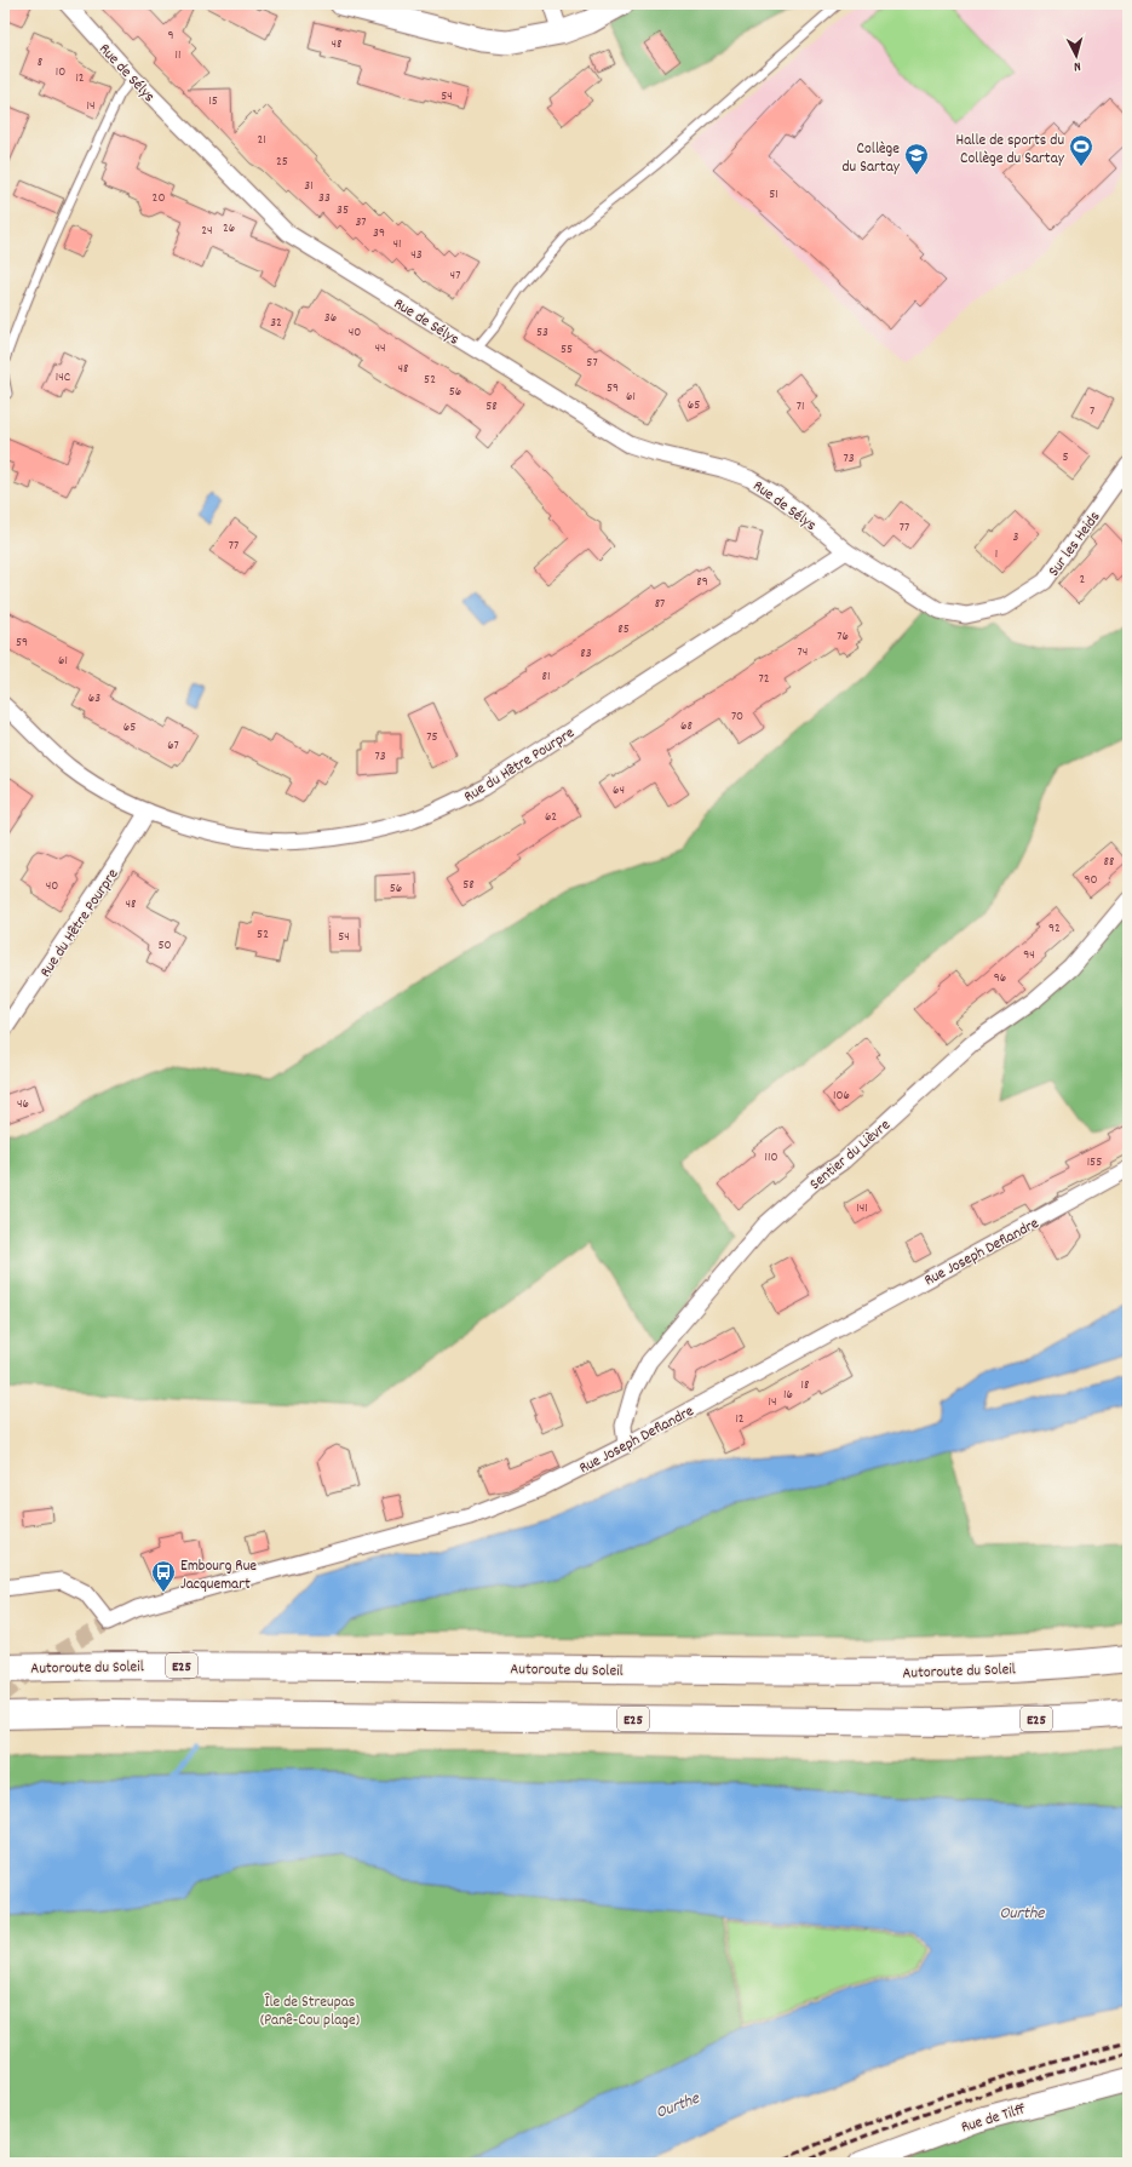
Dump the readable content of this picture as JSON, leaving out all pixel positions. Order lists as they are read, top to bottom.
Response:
{
  "streets": {
    "highway": ["Autoroute du Soleil", "E25"],
    "main road": ["Rue de Tilff"],
    "street": [
      "Rue de Sélys",
      "Sur les Heids",
      "Rue du Hêtre Pourpre",
      "Sentier du Lièvre",
      "Rue Joseph Deflandre"
    ]
  },
  "crossings": [
    ["Rue de Sélys", "Sur les Heids"],
    ["Rue de Sélys", "Rue du Hêtre Pourpre"],
    ["Sur les Heids", "Rue du Hêtre Pourpre"],
    ["Sentier du Lièvre", "Rue Joseph Deflandre"]
  ],
  "water": ["Ourthe"],
  "parks": ["Île de Streupas (Panê-Cou plage)"],
  "places": {
    "sports": ["Halle de sports du Collège du Sartay"],
    "school or university": ["Collège du Sartay"],
    "bus stop": ["Embourg Rue Jacquemart"]
  },
  "house_numbers": [
    "9",
    "48",
    "11",
    "8",
    "10",
    "12",
    "54",
    "15",
    "14",
    "21",
    "25",
    "31",
    "51",
    "20",
    "33",
    "35",
    "37",
    "26",
    "24",
    "39",
    "41",
    "43",
    "47",
    "36",
    "32",
    "40",
    "53",
    "44",
    "55",
    "57",
    "48",
    "14C",
    "52",
    "59",
    "56",
    "61",
    "65",
    "58",
    "71",
    "7",
    "5",
    "73",
    "77",
    "3",
    "77",
    "1",
    "2",
    "89",
    "87",
    "85",
    "76",
    "59",
    "74",
    "83",
    "61",
    "81",
    "72",
    "63",
    "70",
    "68",
    "65",
    "75",
    "67",
    "73",
    "64",
    "62",
    "88",
    "90",
    "58",
    "40",
    "56",
    "48",
    "92",
    "52",
    "54",
    "50",
    "94",
    "96",
    "106",
    "46",
    "110",
    "155",
    "141",
    "18",
    "16",
    "14",
    "12"
  ],
  "north": "bottom"
}
